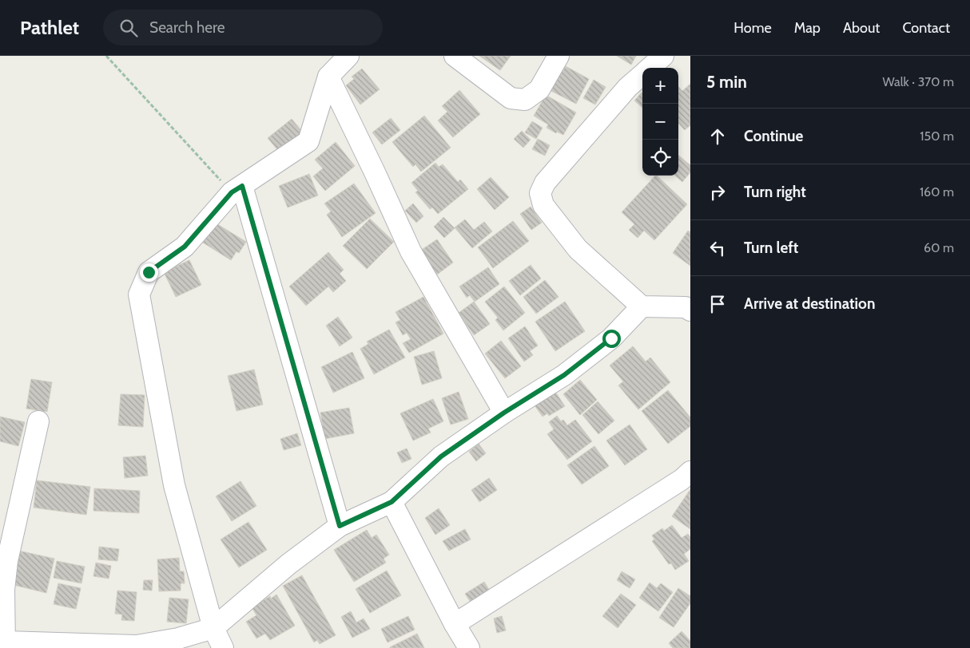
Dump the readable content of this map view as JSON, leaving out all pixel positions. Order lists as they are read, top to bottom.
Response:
{
  "page": {
    "header": "Pathlet",
    "search": "Search here",
    "nav": [
      "Home",
      "Map",
      "About",
      "Contact"
    ],
    "heading": ["5 min", "Walk · 370 m"],
    "map_buttons": ["+", "−"],
    "list": [
      ["Continue", "150 m"],
      ["Turn right", "160 m"],
      ["Turn left", "60 m"],
      "Arrive at destination"
    ]
  }
}
